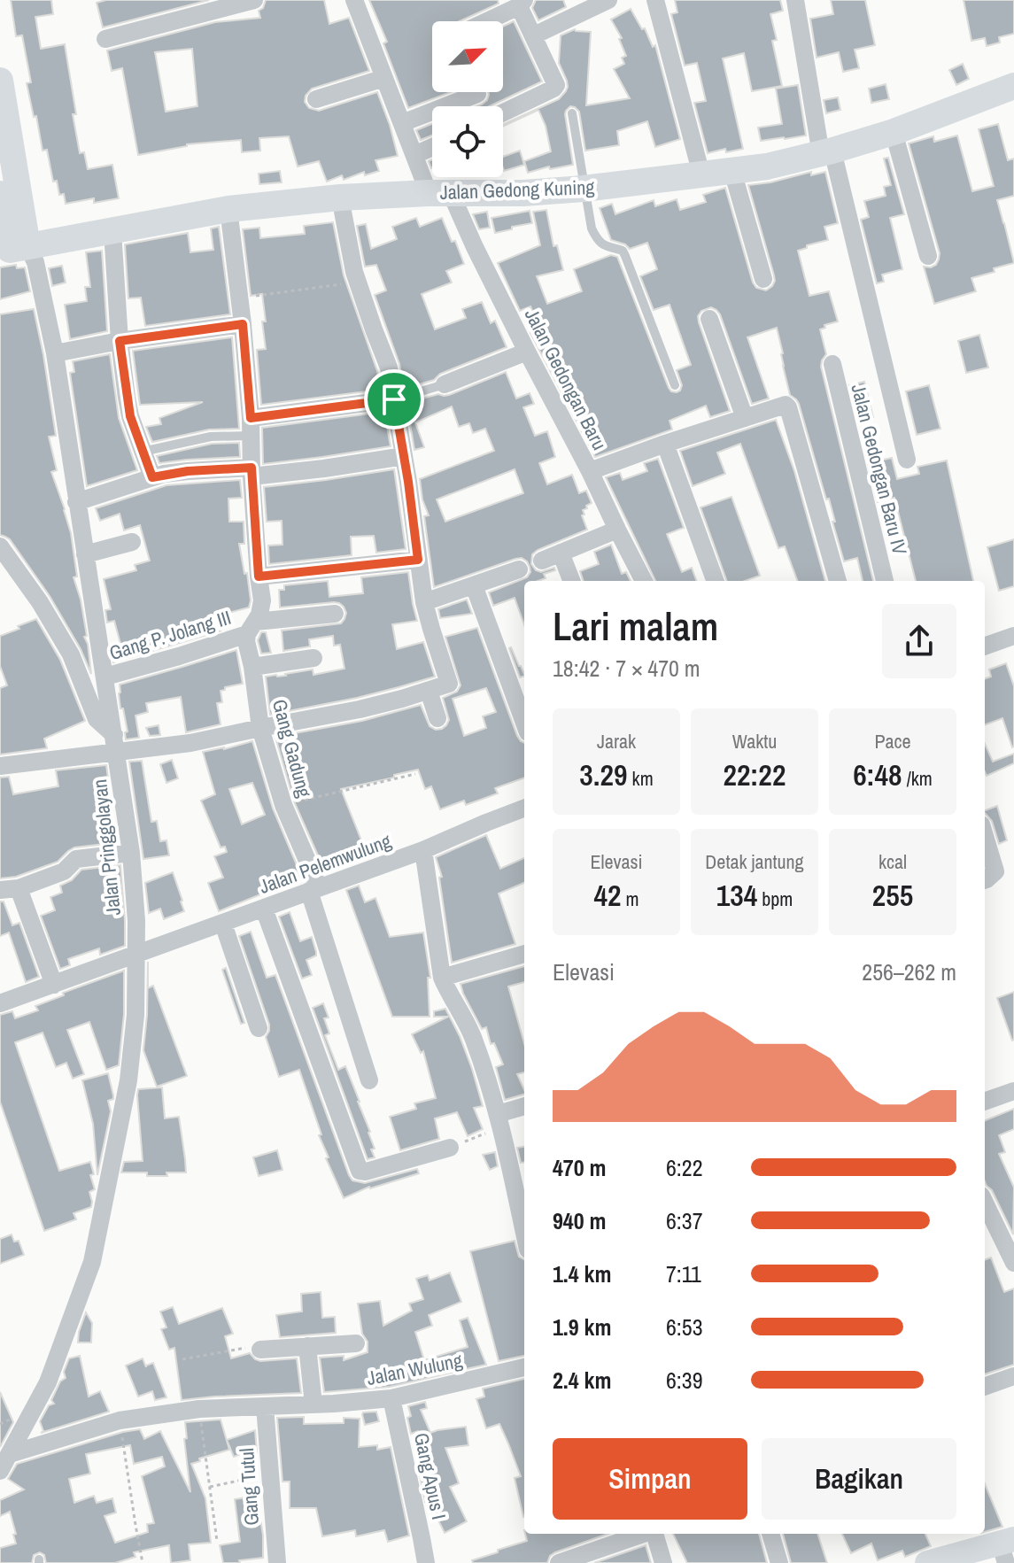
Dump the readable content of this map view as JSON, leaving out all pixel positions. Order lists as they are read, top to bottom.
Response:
{
  "streets": {
    "main road": ["Jalan Gedong Kuning"],
    "street": [
      "Jalan Gedongan Baru",
      "Jalan Gedongan Baru IV",
      "Gang P. Jolang III",
      "Gang Gadung",
      "Jalan Pringgolayan",
      "Jalan Pelemwulung",
      "Jalan Wulung",
      "Gang Apus I",
      "Gang Tutul"
    ]
  },
  "crossings": [
    ["Jalan Gedong Kuning", "Jalan Gedongan Baru"],
    ["Jalan Gedong Kuning", "Gang Gadung"],
    ["Jalan Gedong Kuning", "Jalan Pringgolayan"],
    ["Gang P. Jolang III", "Gang Gadung"],
    ["Gang P. Jolang III", "Jalan Pringgolayan"],
    ["Gang Gadung", "Jalan Pelemwulung"],
    ["Jalan Pringgolayan", "Jalan Pelemwulung"],
    ["Jalan Pringgolayan", "Jalan Wulung"],
    ["Jalan Wulung", "Gang Apus I"],
    ["Jalan Wulung", "Gang Tutul"]
  ],
  "north": "top right",
  "page": {
    "heading": ["Lari malam", "18:42 · 7 × 470 m"],
    "stats": [
      ["Jarak", "3.29 km"],
      ["Waktu", "22:22"],
      ["Pace", "6:48 /km"],
      ["Elevasi", "42 m"],
      ["Detak jantung", "134 bpm"],
      ["kcal", "255"]
    ],
    "chart": ["Elevasi", "256–262 m"],
    "list": [
      {
        "name": "470 m",
        "note": "6:22"
      },
      {
        "name": "940 m",
        "note": "6:37"
      },
      {
        "name": "1.4 km",
        "note": "7:11"
      },
      {
        "name": "1.9 km",
        "note": "6:53"
      },
      {
        "name": "2.4 km",
        "note": "6:39"
      }
    ],
    "buttons": ["Simpan", "Bagikan"]
  }
}
